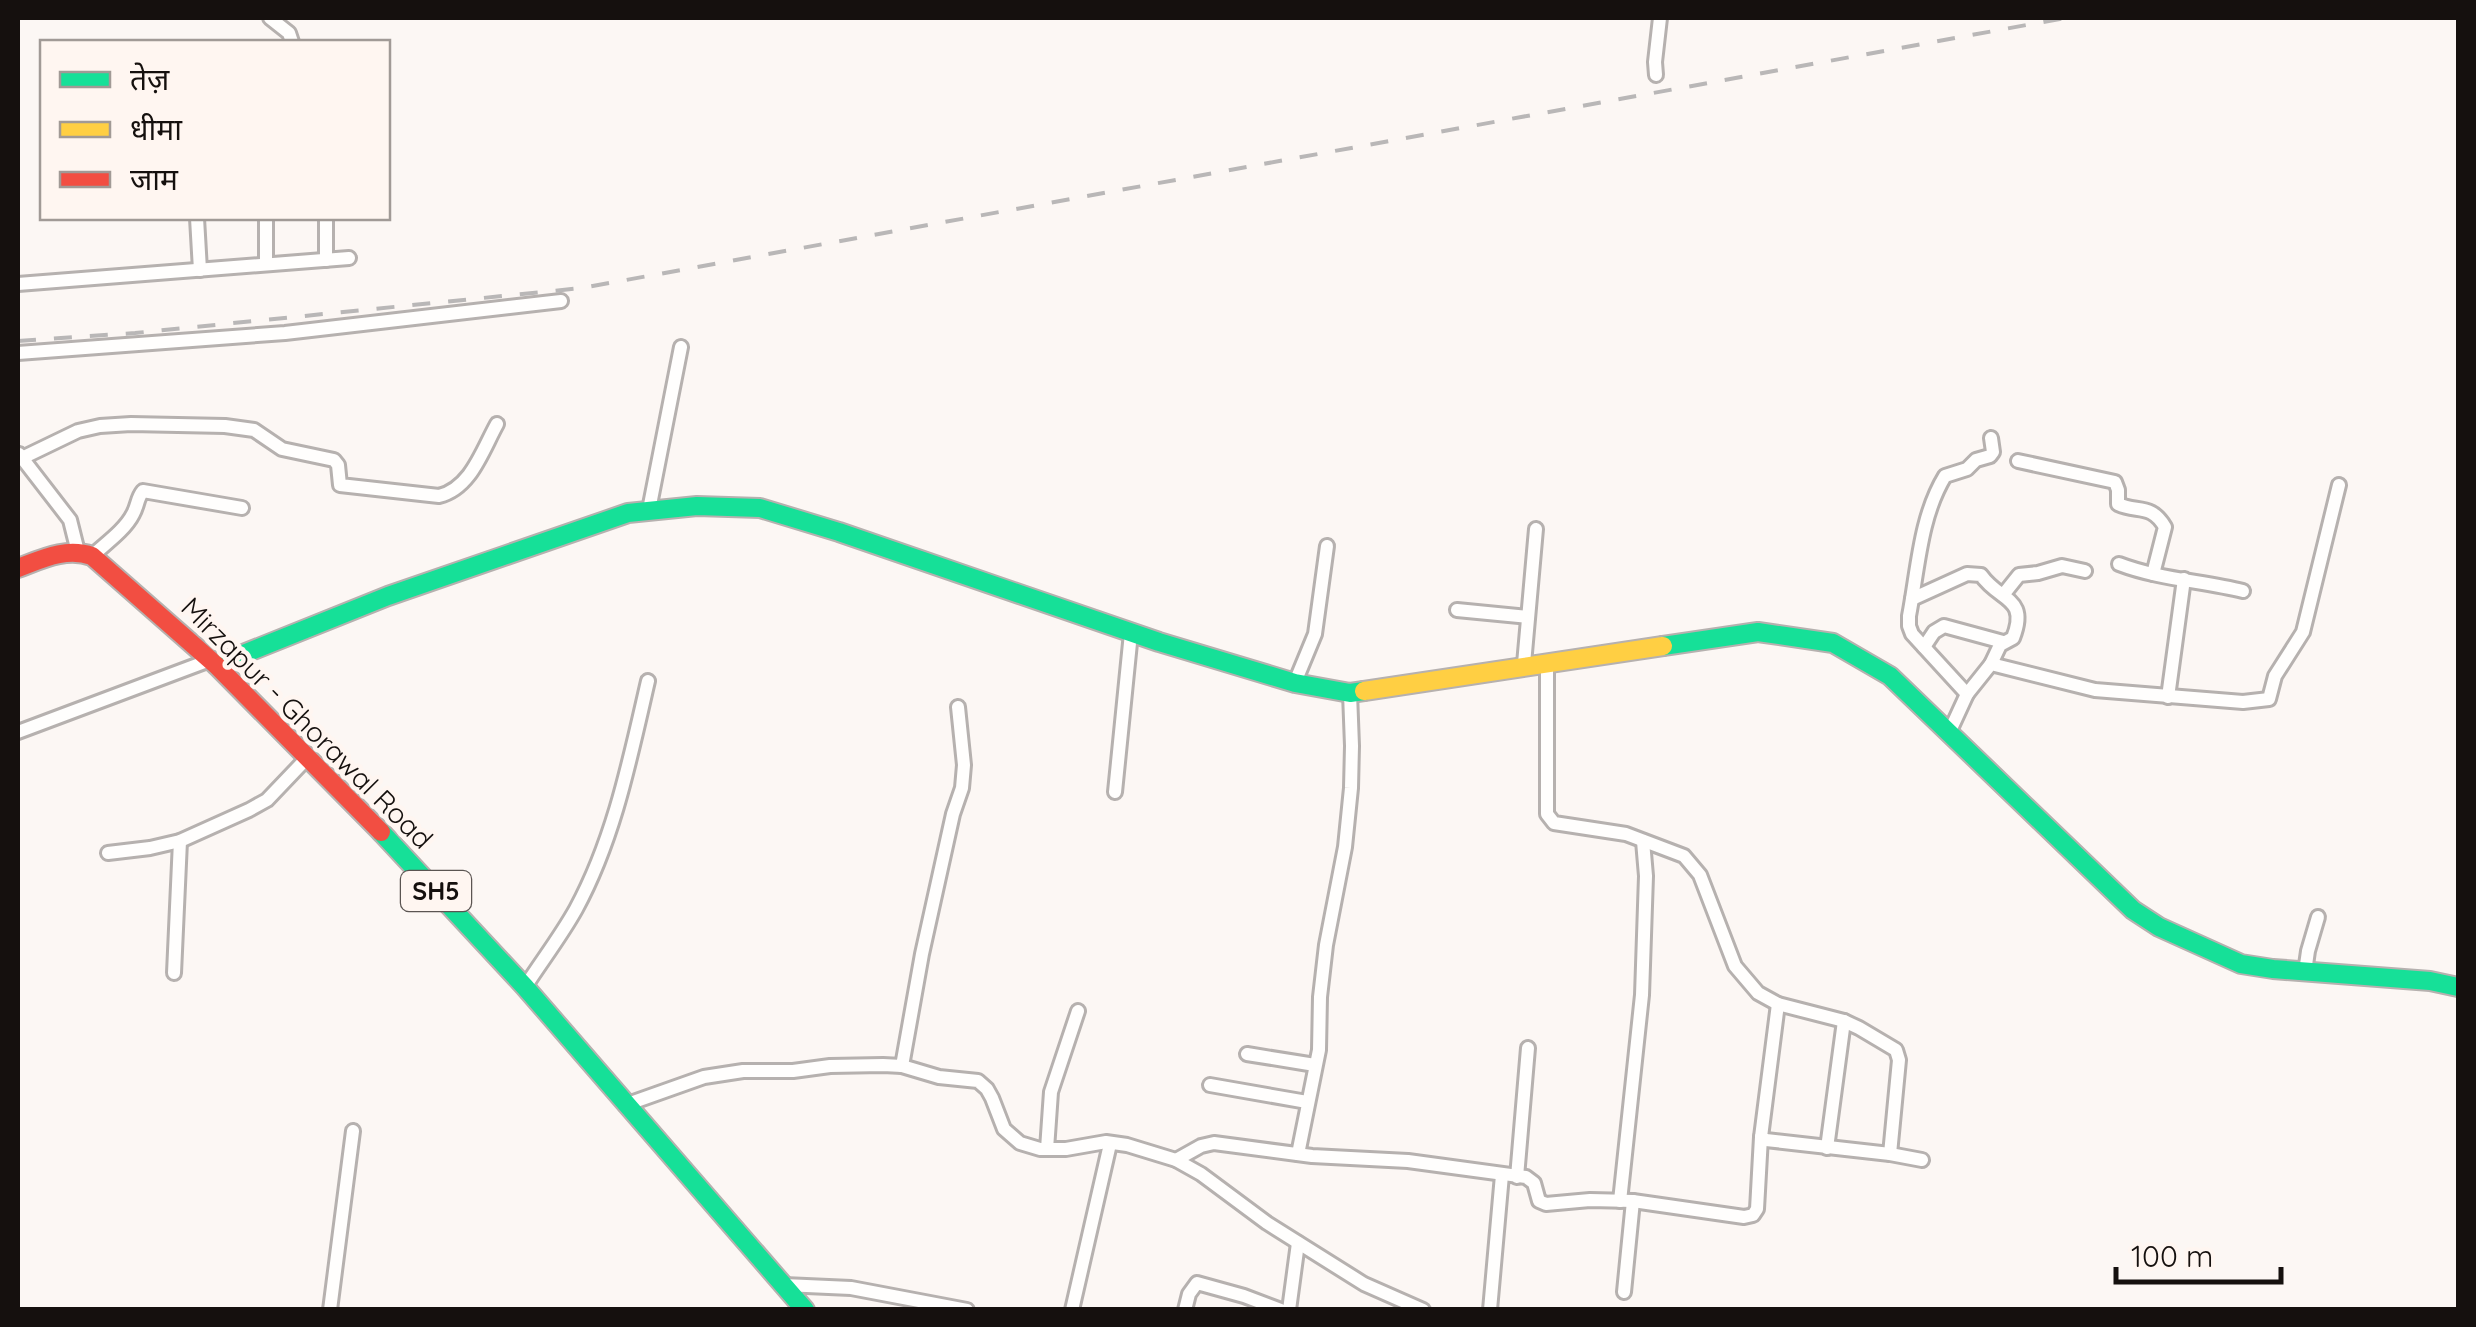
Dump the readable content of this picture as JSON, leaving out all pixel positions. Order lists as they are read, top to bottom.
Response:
{
  "streets": {
    "street": ["Mirzapur - Ghorawal Road", "SH5"]
  },
  "legend": ["तेज़", "धीमा", "जाम"],
  "scale_bar": "100 m"
}
